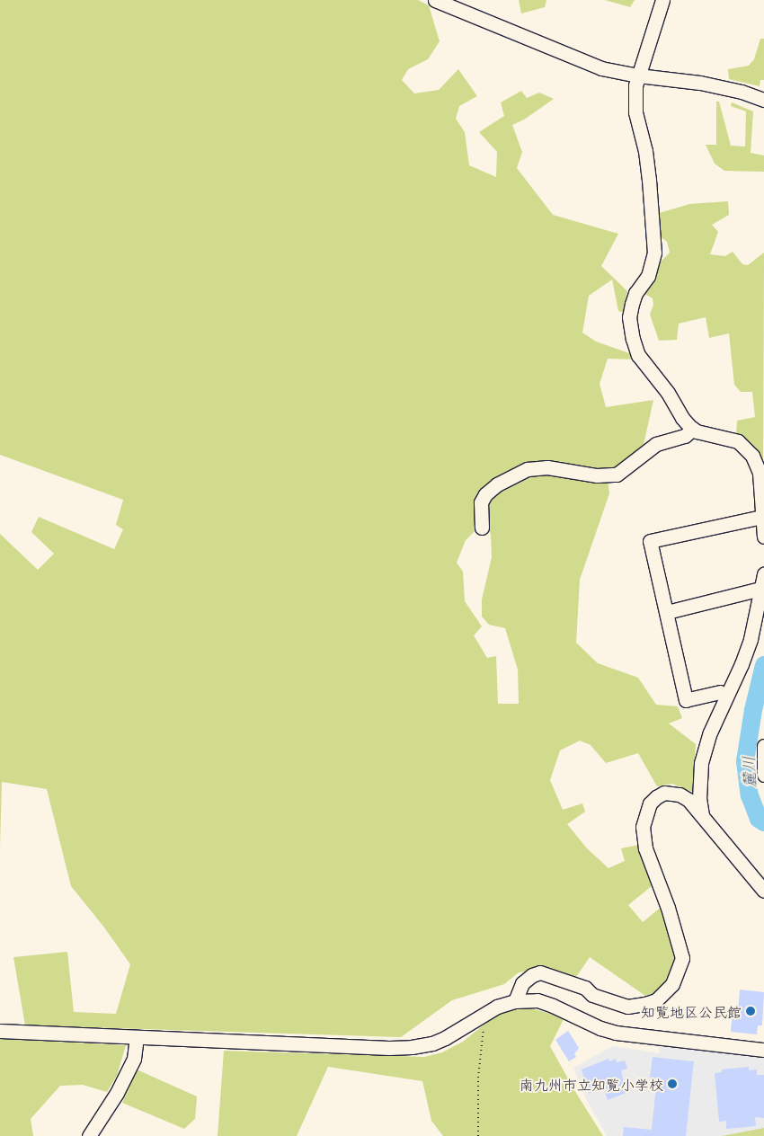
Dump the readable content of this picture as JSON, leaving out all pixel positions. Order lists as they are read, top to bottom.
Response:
{
  "water": ["麓川"],
  "places": ["知覧地区公民館", "南九州市立知覧小学校"]
}
